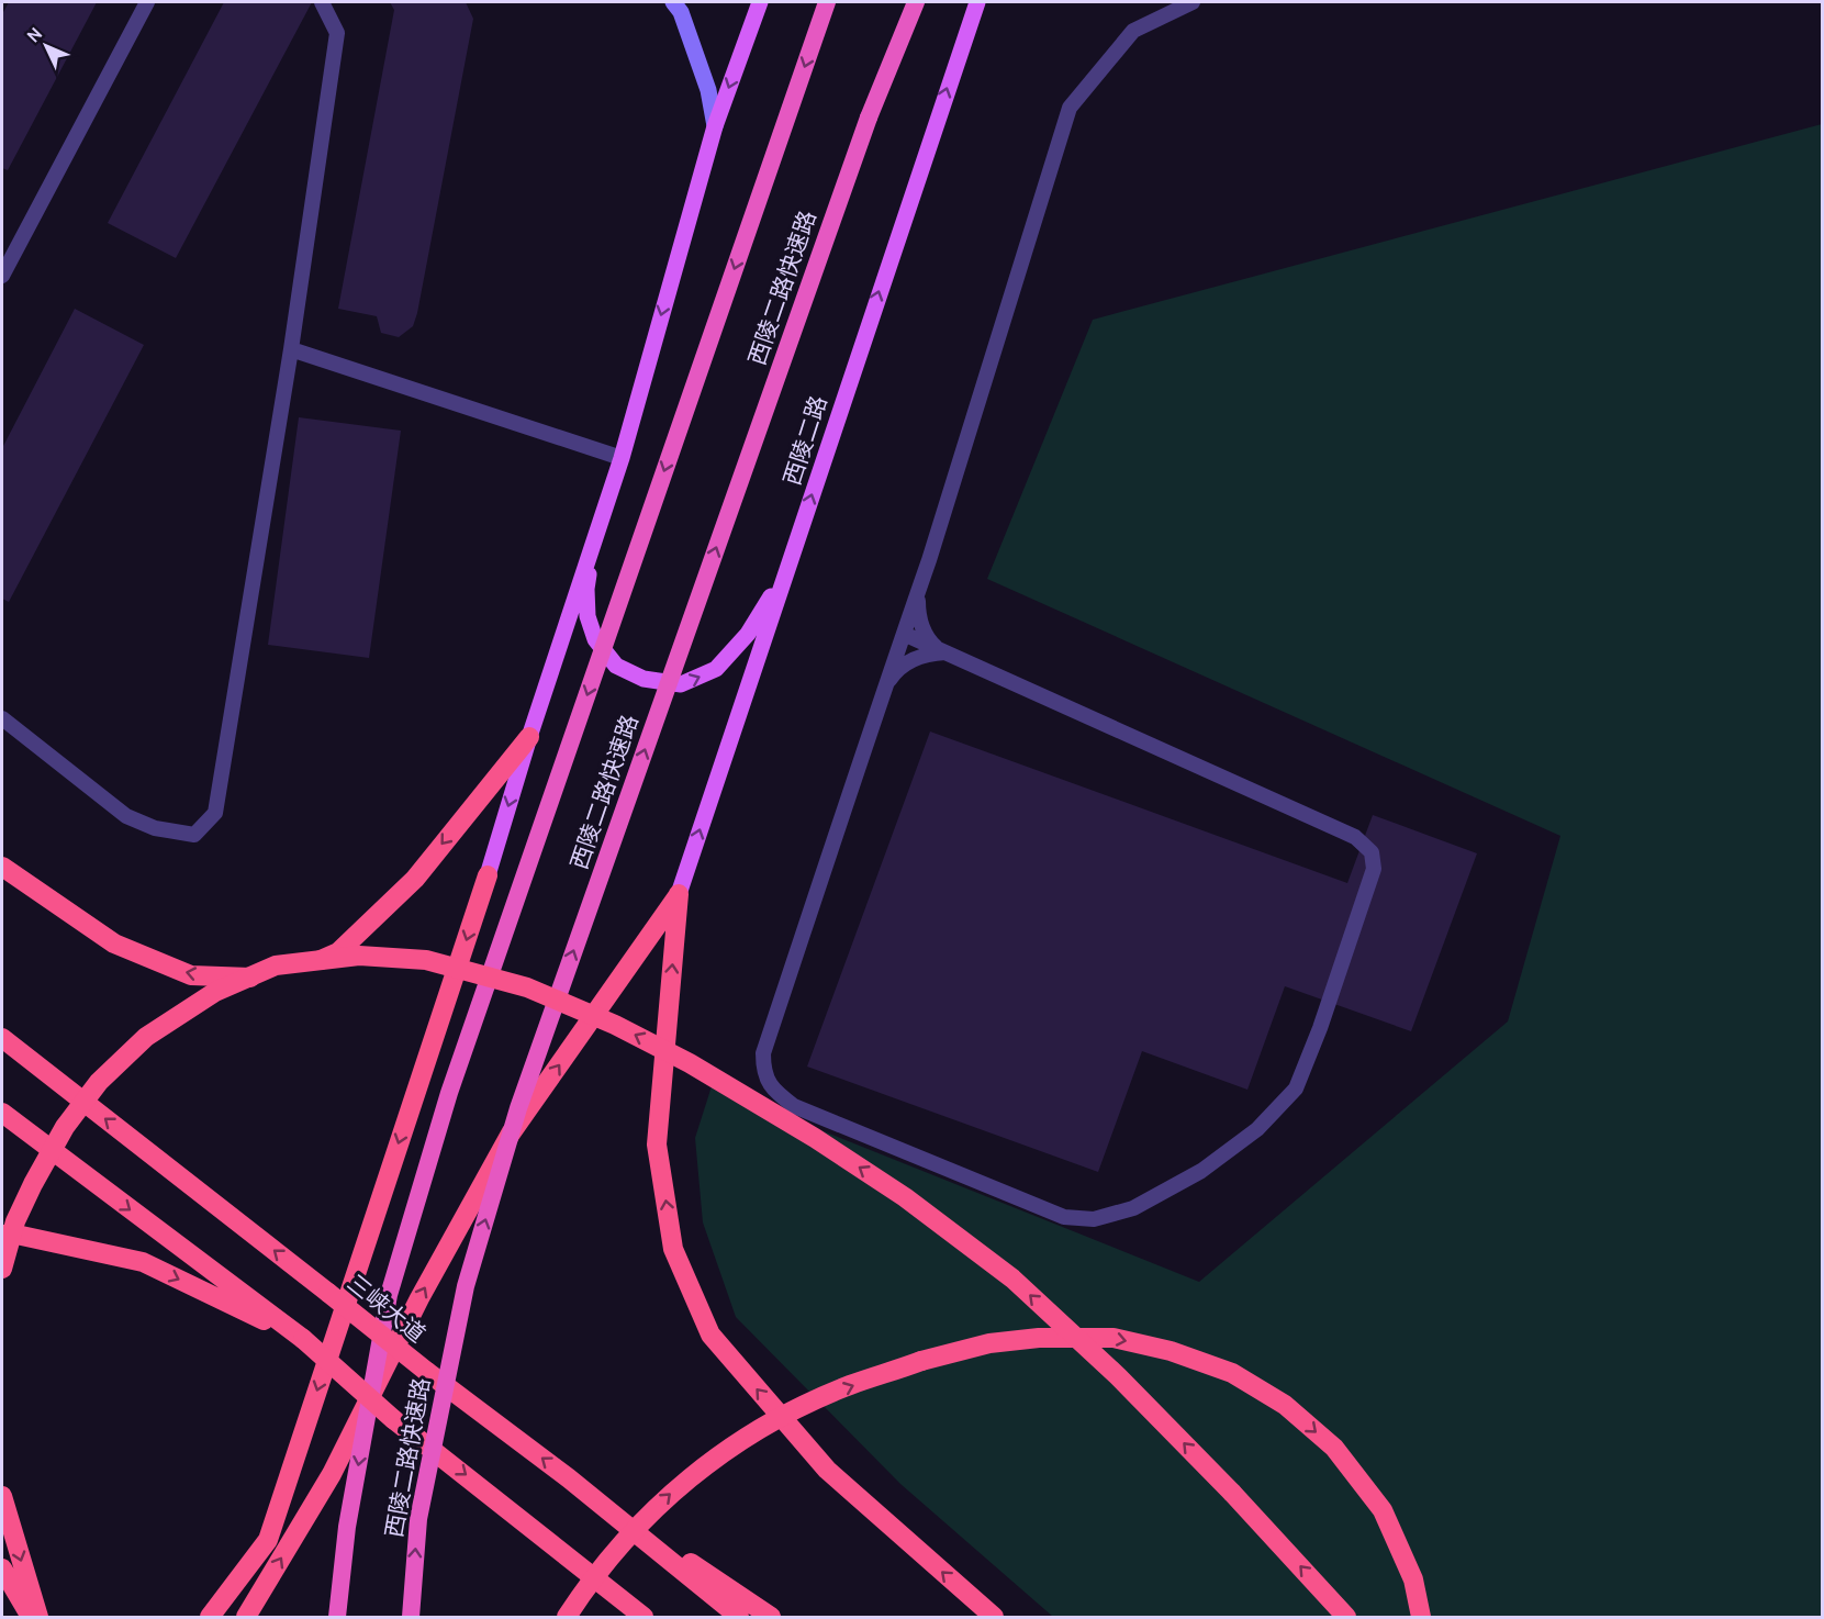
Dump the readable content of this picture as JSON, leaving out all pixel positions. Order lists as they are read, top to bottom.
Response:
{
  "streets": {
    "highway": ["西陵二路快速路", "三峡大道"],
    "main road": ["西陵二路"]
  },
  "one_way": ["西陵二路"],
  "north": "top left"
}
